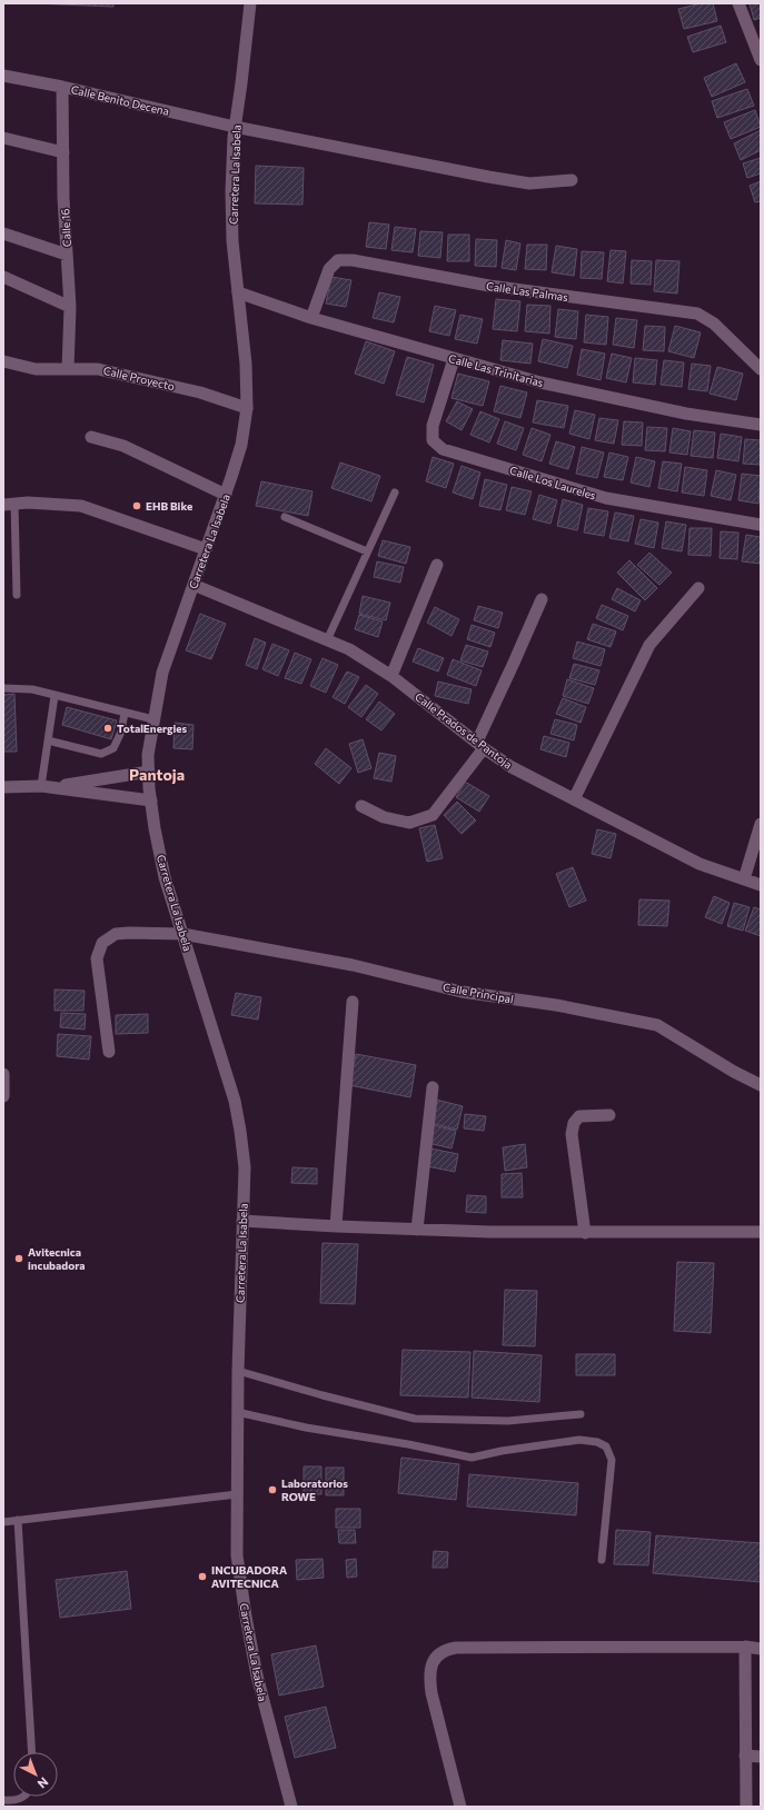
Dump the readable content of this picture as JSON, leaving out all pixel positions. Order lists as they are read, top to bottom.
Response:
{
  "streets": {
    "street": [
      "Calle Benito Decena",
      "Carretera La Isabela",
      "Calle 16",
      "Calle Las Palmas",
      "Calle Las Trinitarias",
      "Calle Proyecto",
      "Calle Los Laureles",
      "Calle Prados de Pantoja",
      "Calle Principal"
    ]
  },
  "crossings": [
    ["Calle Benito Decena", "Carretera La Isabela"],
    ["Calle Benito Decena", "Calle 16"],
    ["Carretera La Isabela", "Calle Las Trinitarias"],
    ["Carretera La Isabela", "Calle Proyecto"],
    ["Carretera La Isabela", "Calle Prados de Pantoja"],
    ["Carretera La Isabela", "Calle Principal"],
    ["Calle 16", "Calle Proyecto"],
    ["Calle Las Palmas", "Calle Las Trinitarias"],
    ["Calle Las Trinitarias", "Calle Los Laureles"]
  ],
  "districts": ["Pantoja"],
  "places": [
    "EHB Bike",
    "TotalEnergies",
    "Avitecnica incubadora",
    "Laboratorios ROWE",
    "INCUBADORA AVITECNICA"
  ],
  "north": "bottom right"
}
